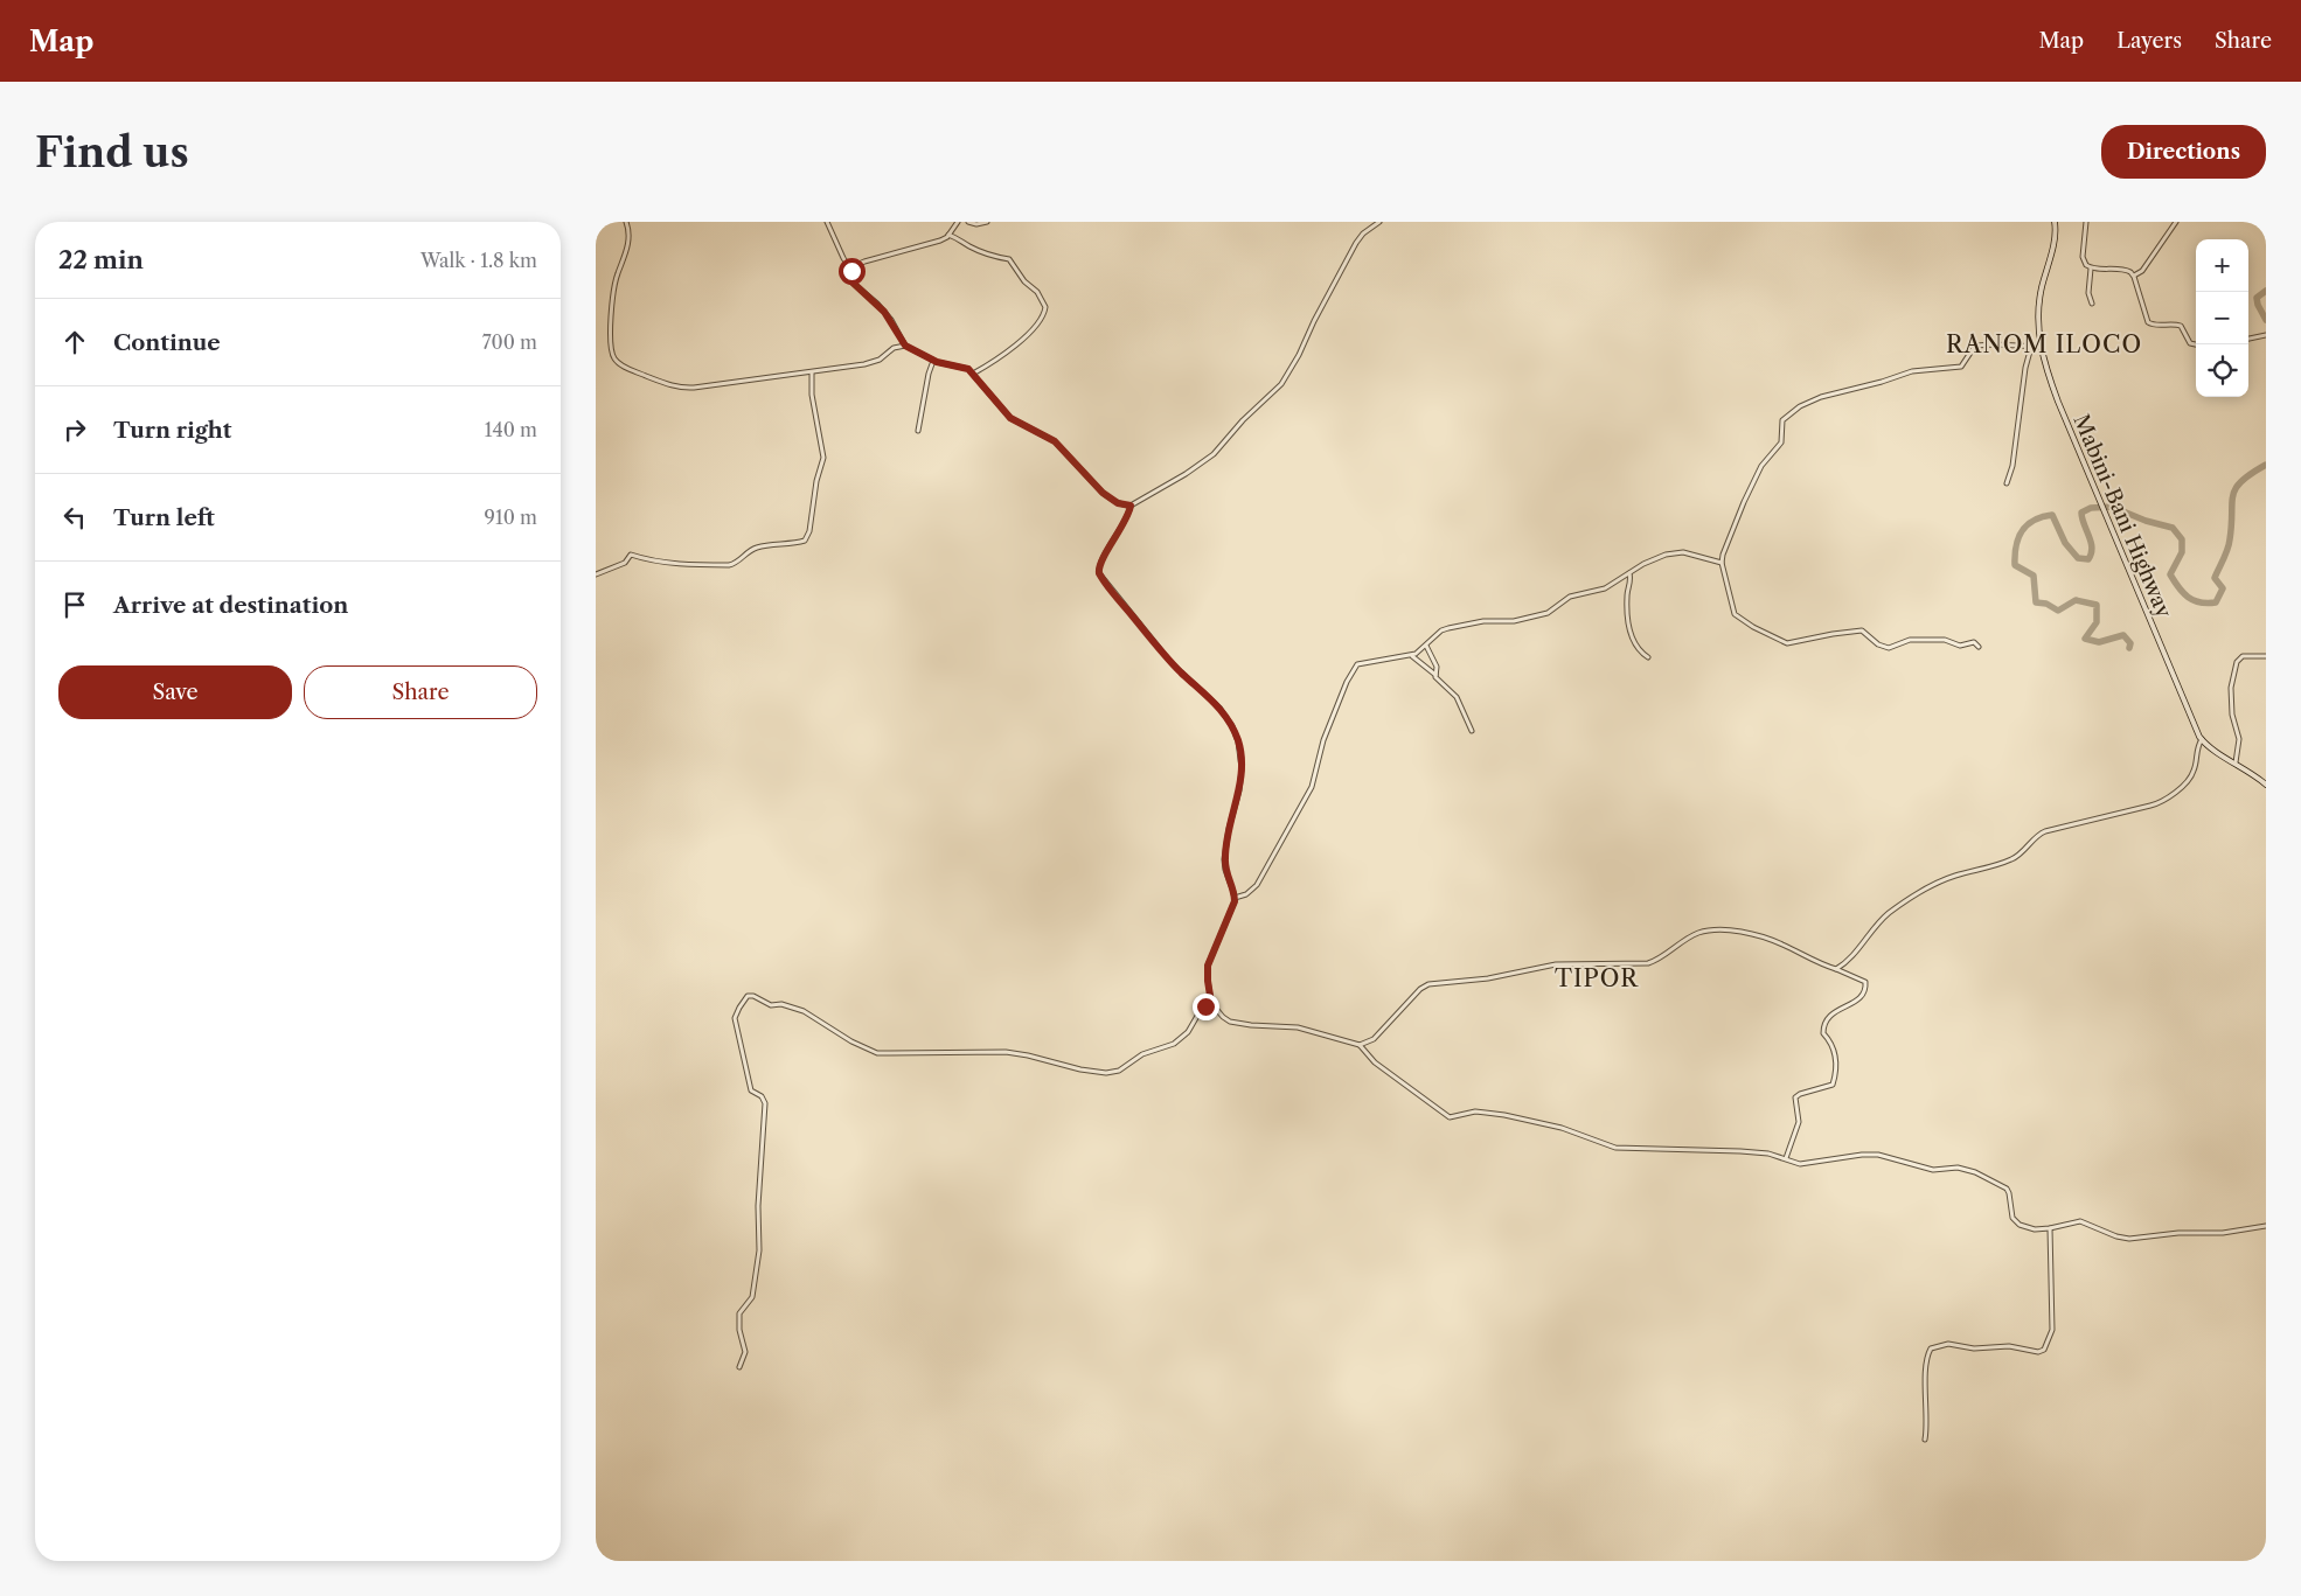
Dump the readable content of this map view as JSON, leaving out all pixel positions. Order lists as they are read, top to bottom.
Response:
{
  "streets": {
    "main road": ["Mabini-Bani Highway"]
  },
  "districts": ["RANOM ILOCO", "TIPOR"],
  "page": {
    "header": "Map",
    "nav": ["Map", "Layers", "Share"],
    "buttons": [
      "Directions",
      ["Save", "Share"]
    ],
    "title": "Find us",
    "heading": ["22 min", "Walk · 1.8 km"],
    "map_buttons": ["+", "−"],
    "list": [
      ["Continue", "700 m"],
      ["Turn right", "140 m"],
      ["Turn left", "910 m"],
      "Arrive at destination"
    ]
  }
}
